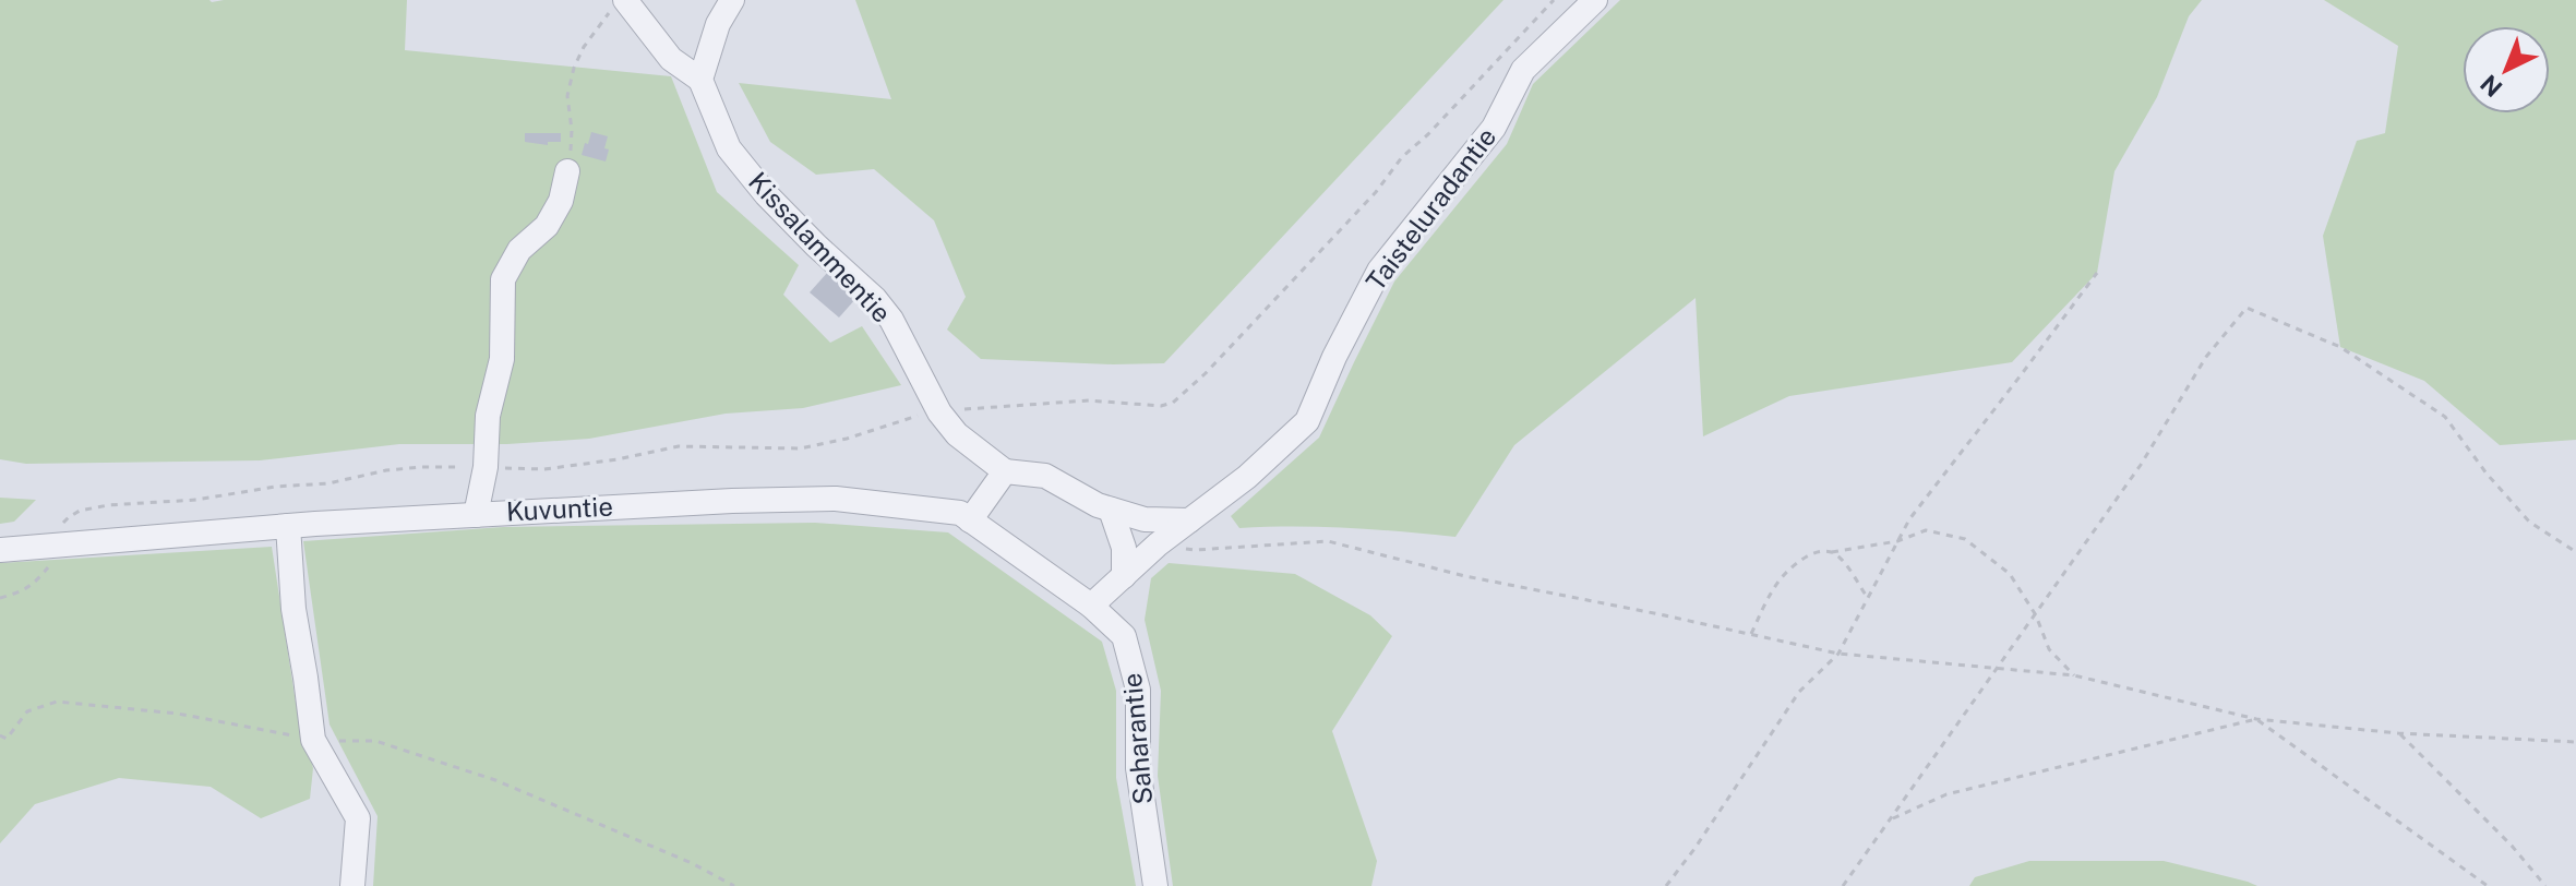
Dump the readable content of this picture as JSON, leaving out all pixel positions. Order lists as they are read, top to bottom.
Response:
{
  "streets": {
    "street": [
      "Taisteluradantie",
      "Kissalammentie",
      "Kuvuntie",
      "Saharantie"
    ]
  },
  "crossings": [
    ["Taisteluradantie", "Kuvuntie"],
    ["Taisteluradantie", "Saharantie"],
    ["Kuvuntie", "Saharantie"]
  ],
  "north": "bottom left"
}
